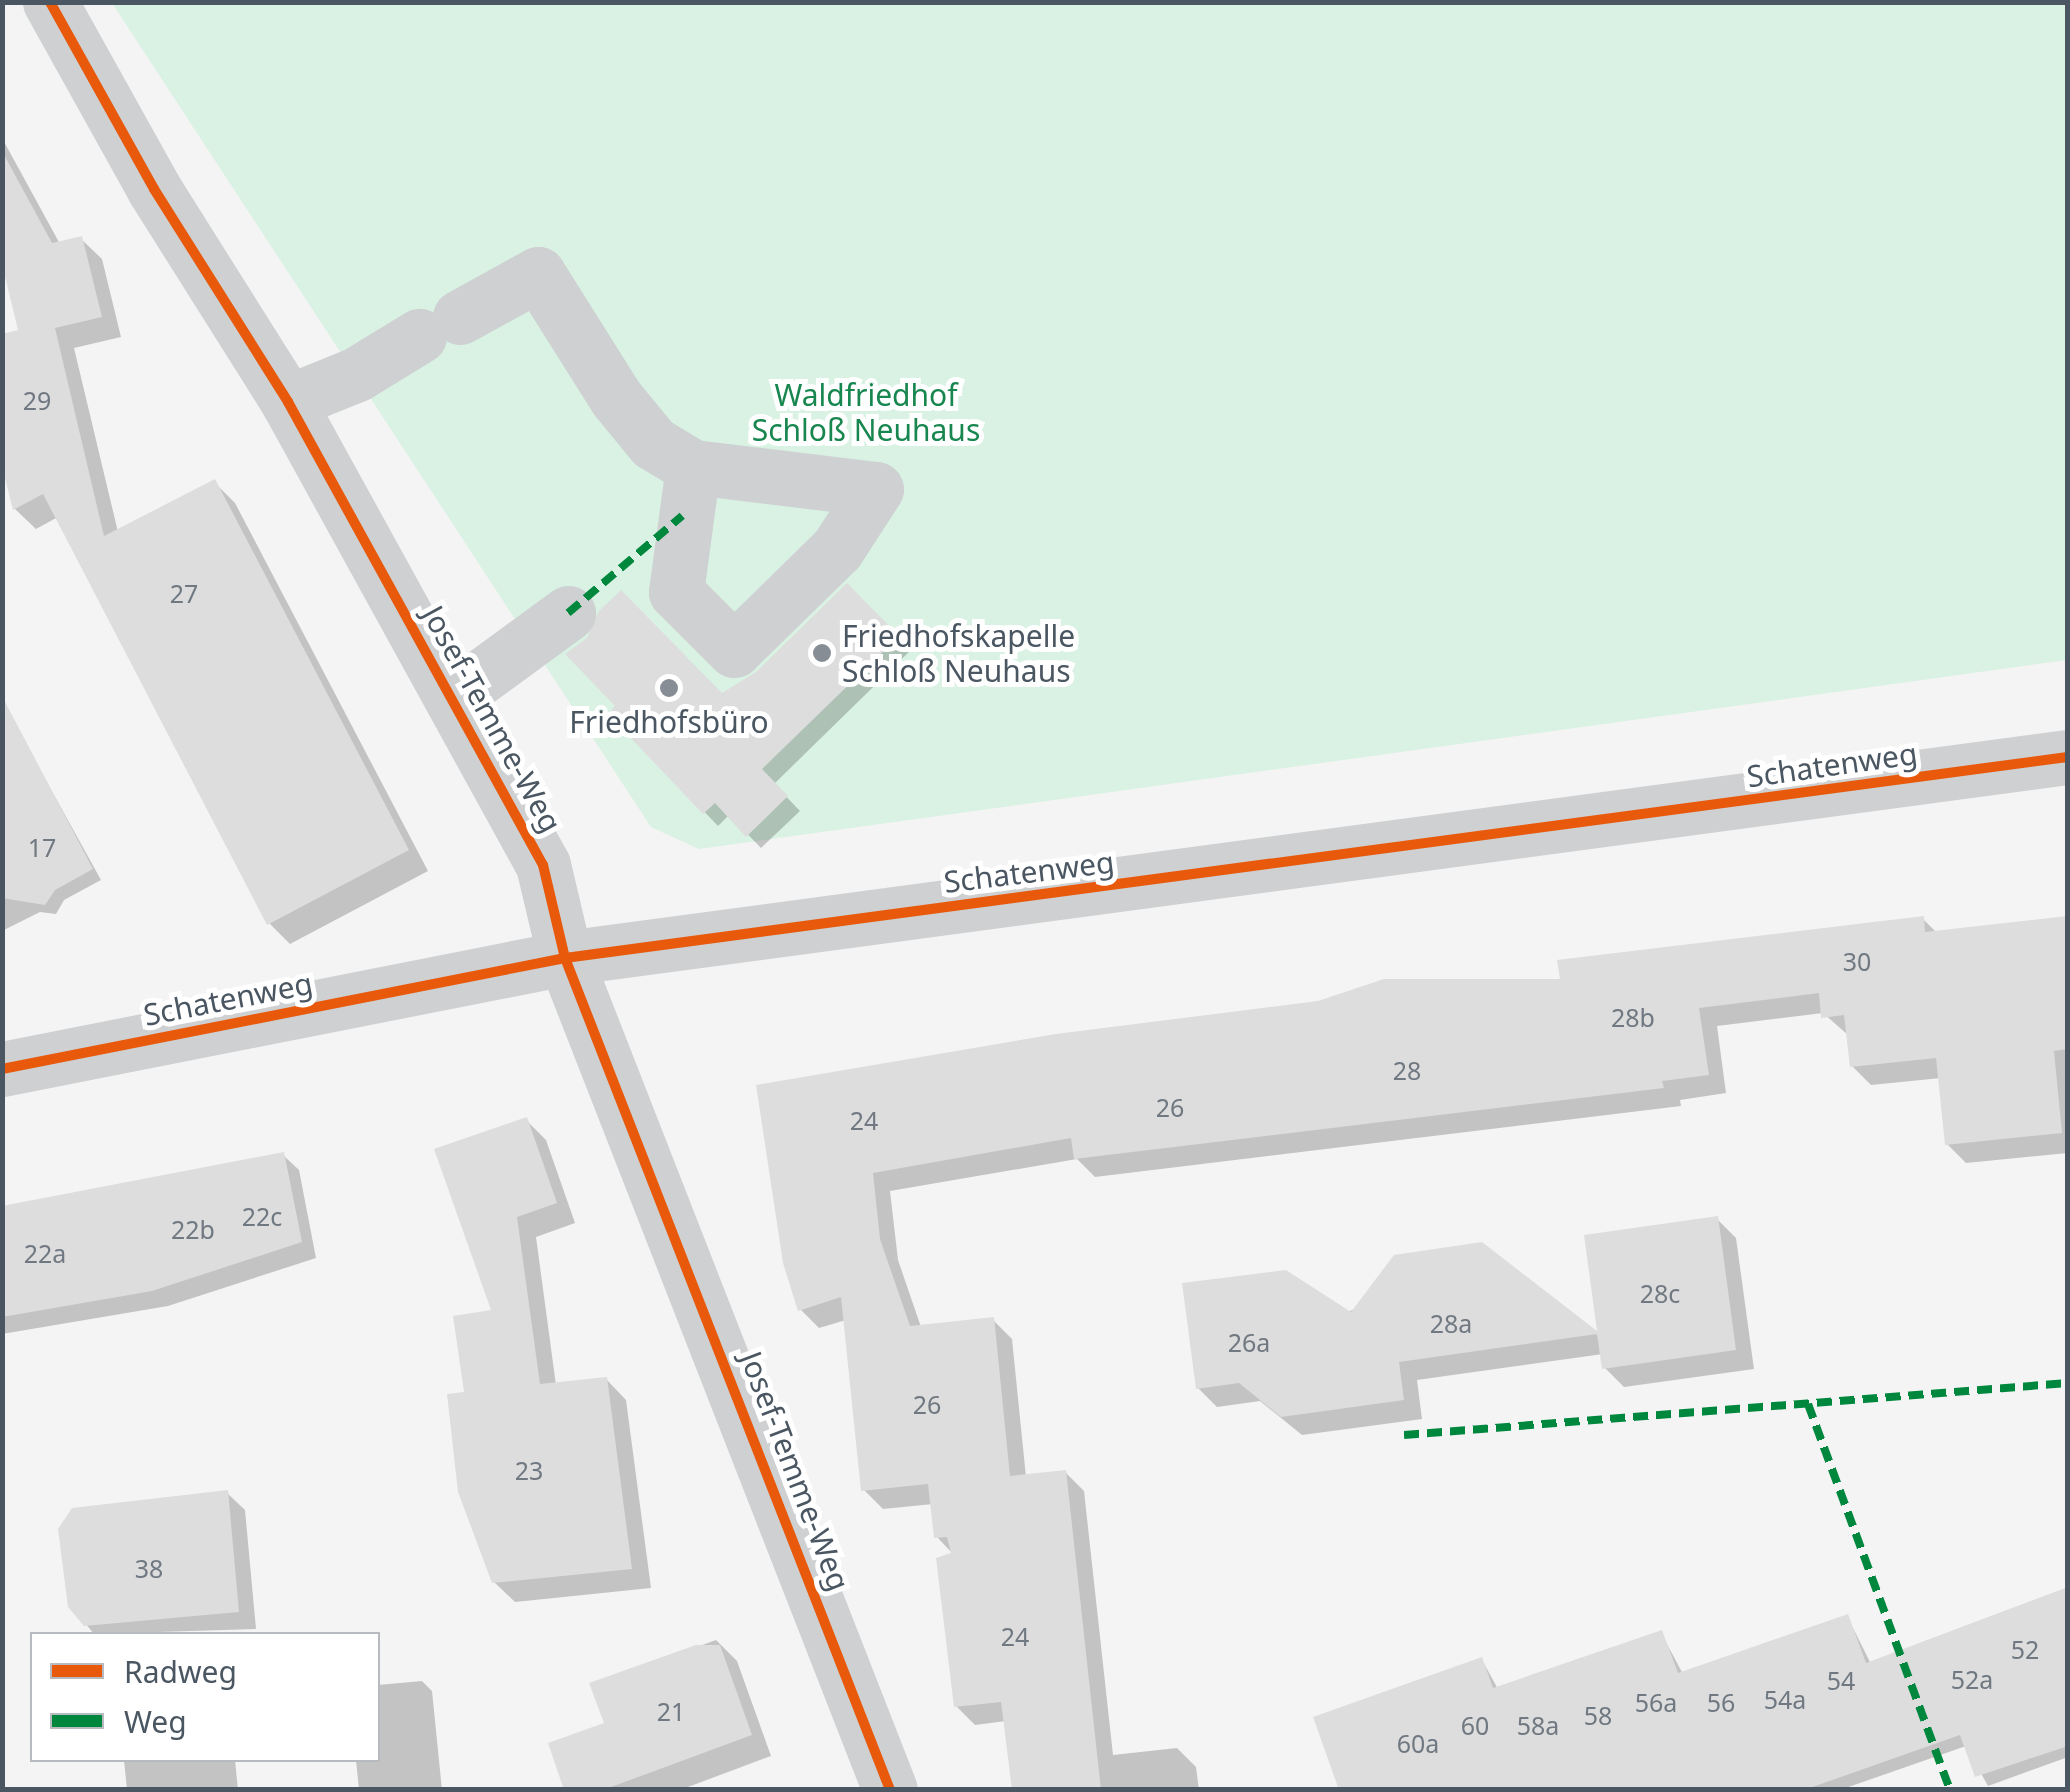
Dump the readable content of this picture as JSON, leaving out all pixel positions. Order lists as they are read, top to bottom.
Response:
{
  "streets": {
    "street": ["Josef-Temme-Weg", "Schatenweg"]
  },
  "crossings": [
    ["Josef-Temme-Weg", "Schatenweg"]
  ],
  "parks": ["Waldfriedhof Schloß Neuhaus"],
  "places": ["Friedhofskapelle Schloß Neuhaus", "Friedhofsbüro"],
  "house_numbers": [
    "29",
    "27",
    "17",
    "30",
    "28b",
    "28",
    "26",
    "24",
    "22c",
    "22b",
    "22a",
    "28c",
    "28a",
    "26a",
    "26",
    "23",
    "38",
    "24",
    "52",
    "52a",
    "54",
    "54a",
    "56a",
    "56",
    "21",
    "58",
    "60",
    "58a",
    "60a"
  ],
  "legend": ["Radweg", "Weg"]
}
